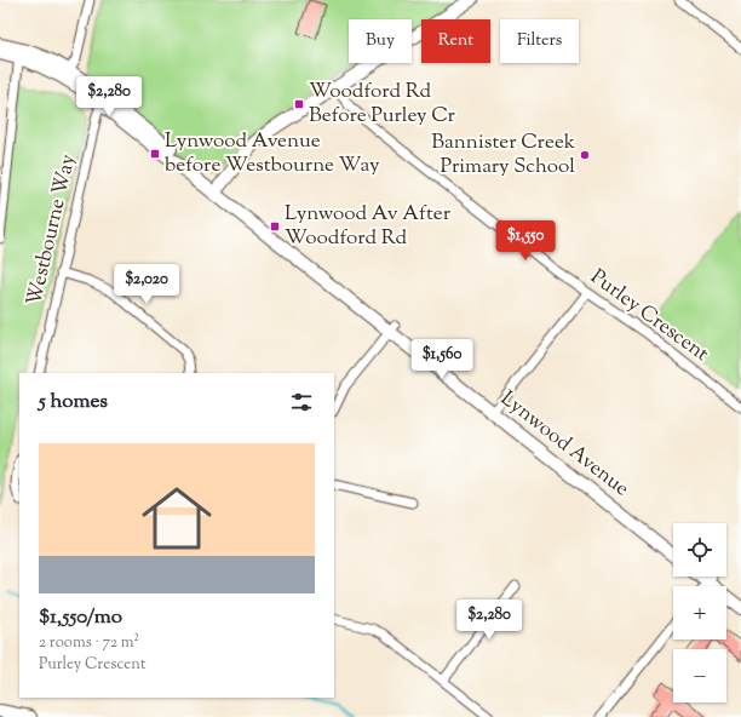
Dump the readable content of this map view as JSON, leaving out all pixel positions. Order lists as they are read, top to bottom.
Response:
{
  "streets": {
    "street": ["Westbourne Way", "Purley Crescent", "Lynwood Avenue"]
  },
  "crossings": [
    ["Westbourne Way", "Lynwood Avenue"]
  ],
  "places": {
    "transit": ["Woodford Rd Before Purley Cr", "Lynwood Avenue before Westbourne Way", "Lynwood Av After Woodford Rd"],
    "other": ["Bannister Creek Primary School"]
  },
  "page": {
    "chip": ["Buy", "Rent", "Filters"],
    "price": [
      "$2,280",
      "$1,550",
      "$2,020",
      "$1,560",
      "$2,280"
    ],
    "heading": "5 homes",
    "list": [
      {
        "name": "$1,550/mo",
        "note": "2 rooms · 72 m² · Purley Crescent"
      }
    ],
    "map_buttons": ["+", "−"]
  }
}
